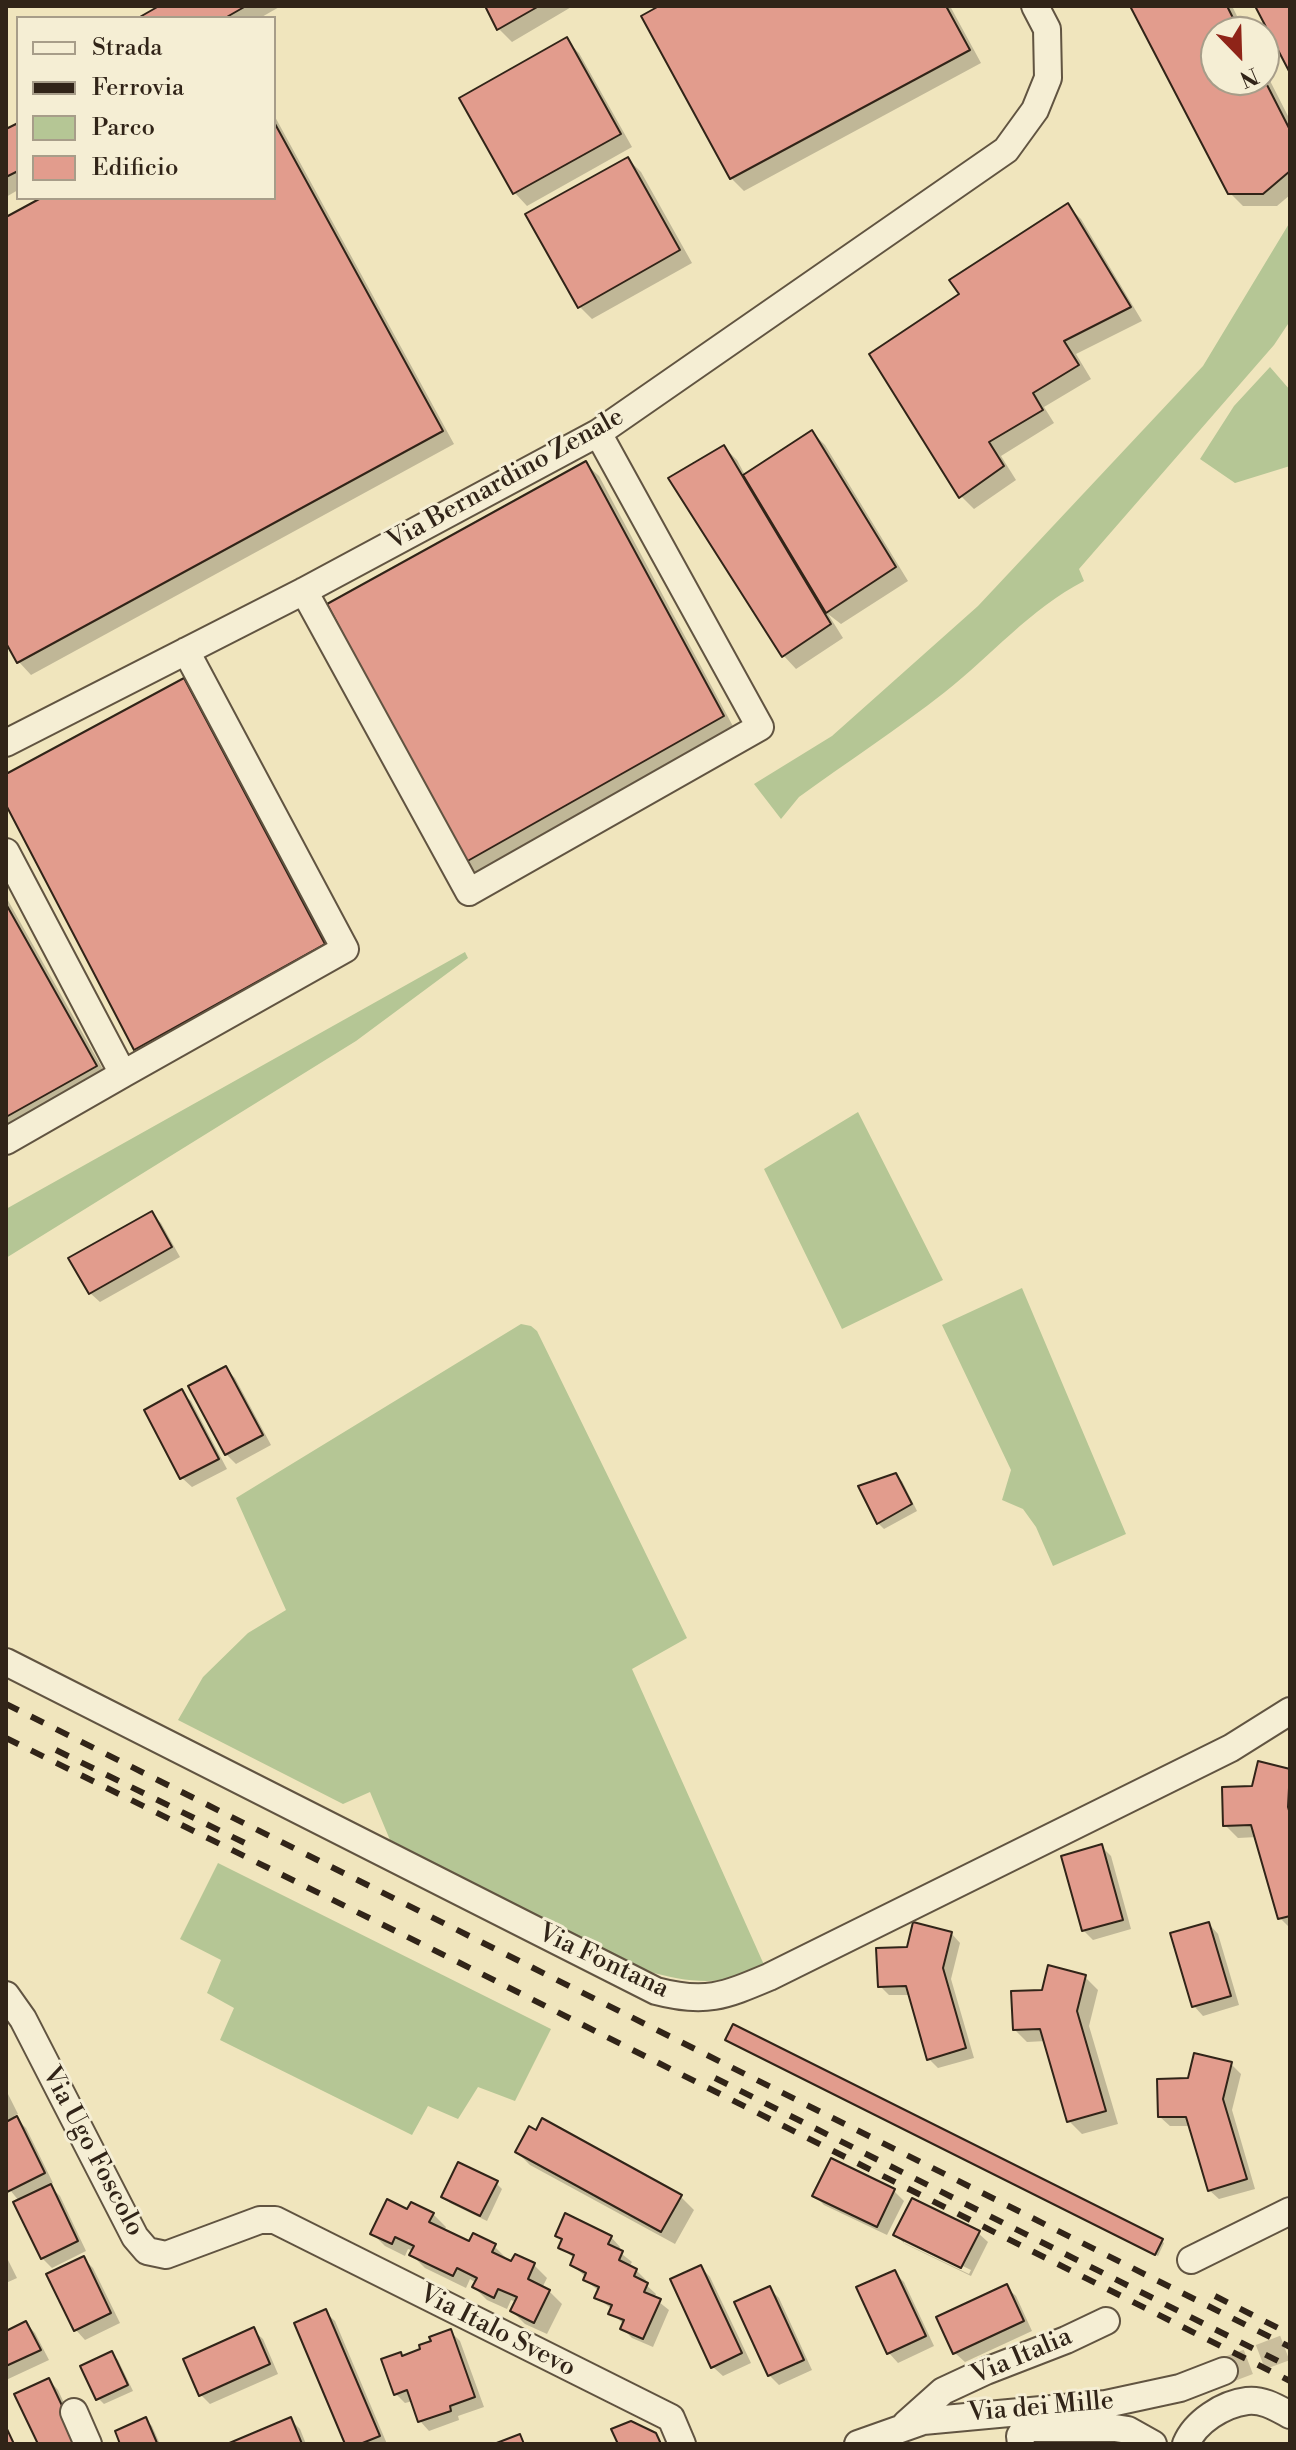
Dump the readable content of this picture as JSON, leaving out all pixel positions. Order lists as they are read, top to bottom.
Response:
{
  "streets": {
    "street": [
      "Via Bernardino Zenale",
      "Via Fontana",
      "Via Ugo Foscolo",
      "Via Italo Svevo",
      "Via Italia",
      "Via dei Mille"
    ]
  },
  "crossings": [
    ["Via Ugo Foscolo", "Via Italo Svevo"],
    ["Via Italia", "Via dei Mille"]
  ],
  "legend": [
    "Strada",
    "Ferrovia",
    "Parco",
    "Edificio"
  ],
  "north": "bottom right"
}
